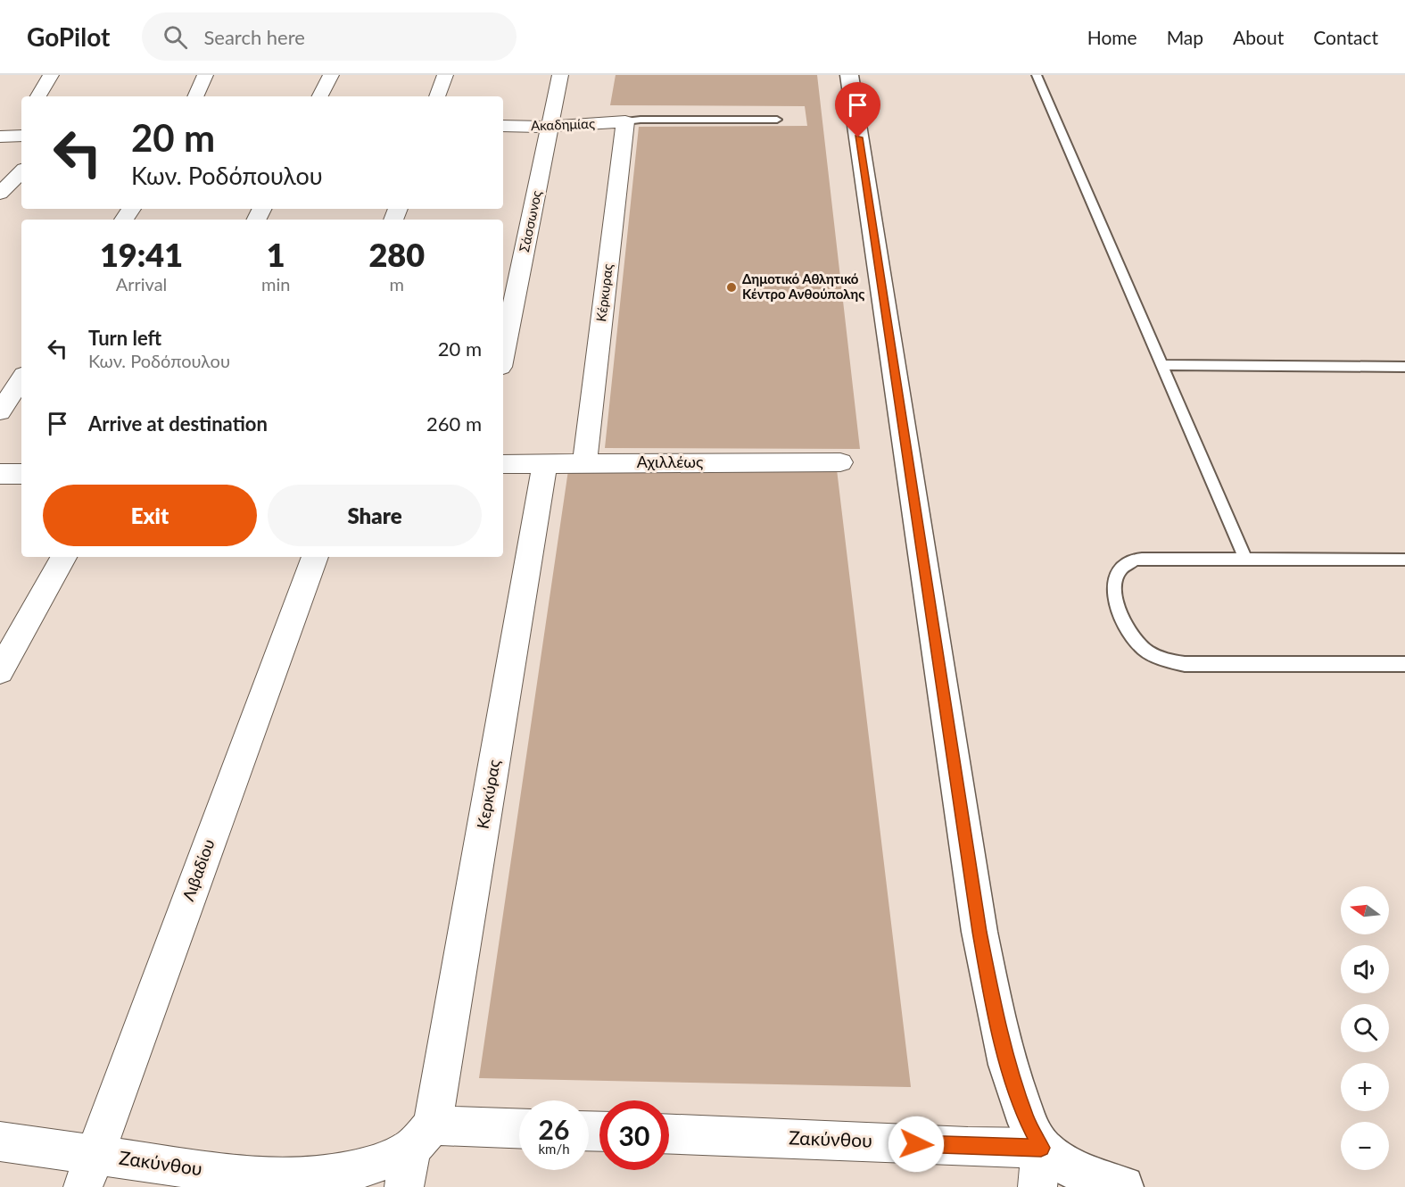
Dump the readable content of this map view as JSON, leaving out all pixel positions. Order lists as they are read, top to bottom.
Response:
{
  "streets": {
    "street": [
      "Ακαδημίας",
      "Σάσσωνος",
      "Κέρκυρας",
      "Αχιλλέως",
      "Κερκύρας",
      "Λιβαδίου",
      "Ζακύνθου"
    ]
  },
  "crossings": [
    ["Ακαδημίας", "Σάσσωνος"],
    ["Ακαδημίας", "Κέρκυρας"],
    ["Κέρκυρας", "Αχιλλέως"],
    ["Αχιλλέως", "Κερκύρας"],
    ["Κερκύρας", "Ζακύνθου"],
    ["Λιβαδίου", "Ζακύνθου"]
  ],
  "places": ["Δημοτικό Αθλητικό Κέντρο Ανθούπολης"],
  "north": "left",
  "page": {
    "header": "GoPilot",
    "search": "Search here",
    "nav": [
      "Home",
      "Map",
      "About",
      "Contact"
    ],
    "turn": ["20 m", "Κων. Ροδόπουλου"],
    "eta": [
      "19:41",
      "Arrival",
      "1",
      "min",
      "280",
      "m"
    ],
    "list": [
      {
        "name": "Turn left",
        "note": "Κων. Ροδόπουλου",
        "value": "20 m"
      },
      {
        "name": "Arrive at destination",
        "value": "260 m"
      }
    ],
    "buttons": ["Exit", "Share"],
    "map_buttons": ["+", "−"],
    "speed": "26 km/h",
    "limit": "30"
  }
}
